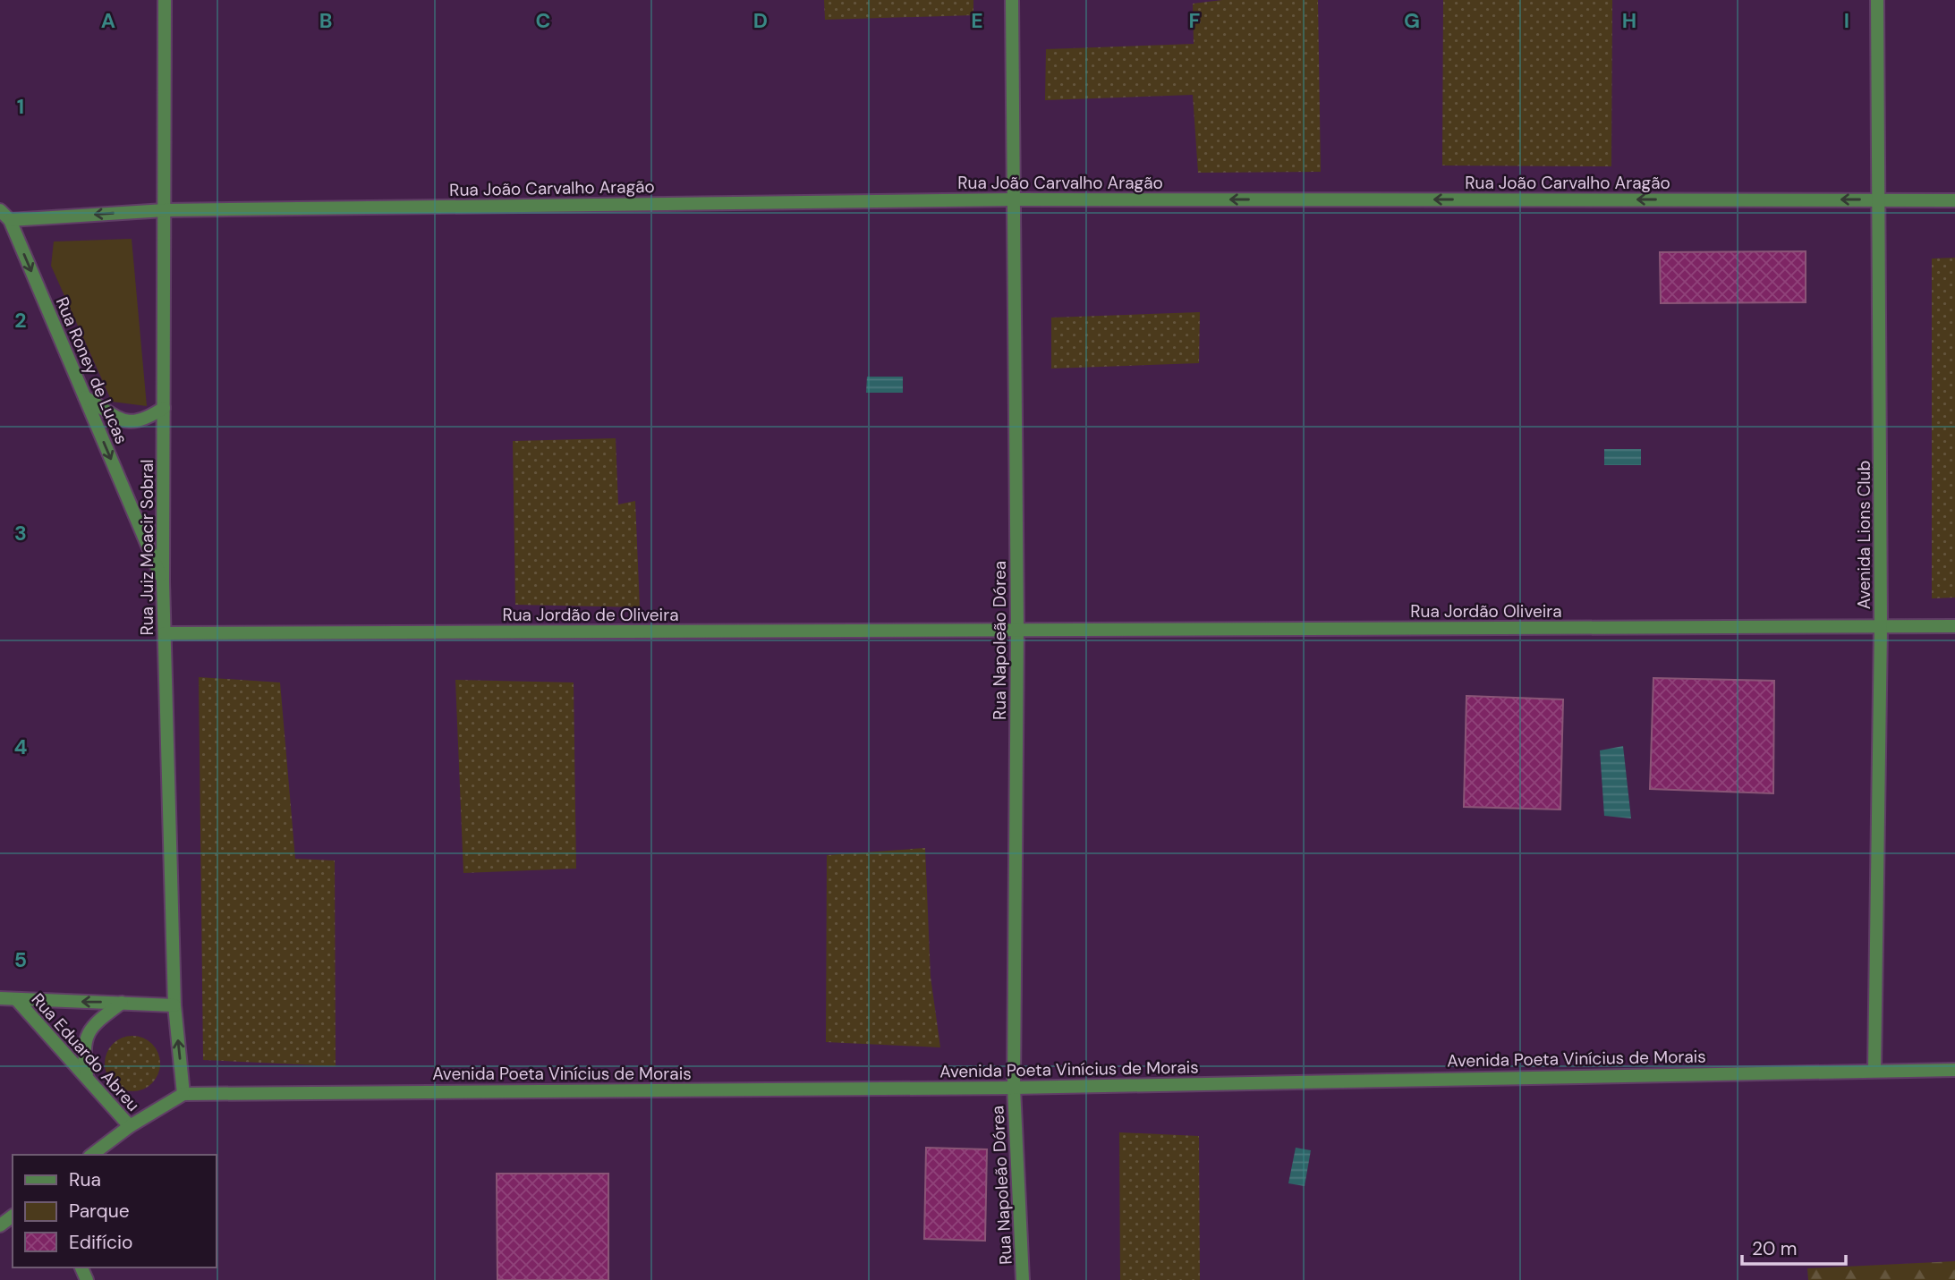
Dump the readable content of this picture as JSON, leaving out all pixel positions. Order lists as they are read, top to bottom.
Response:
{
  "streets": {
    "street": [
      "Rua João Carvalho Aragão",
      "Rua Roney de Lucas",
      "Avenida Lions Club",
      "Rua Juiz Moacir Sobral",
      "Rua Jordão Oliveira",
      "Rua Jordão de Oliveira",
      "Rua Napoleão Dórea",
      "Rua Eduardo Abreu",
      "Avenida Poeta Vinícius de Morais"
    ]
  },
  "crossings": [
    ["Rua João Carvalho Aragão", "Rua Roney de Lucas"],
    ["Rua João Carvalho Aragão", "Avenida Lions Club"],
    ["Rua João Carvalho Aragão", "Rua Juiz Moacir Sobral"],
    ["Rua João Carvalho Aragão", "Rua Napoleão Dórea"],
    ["Rua Roney de Lucas", "Rua Juiz Moacir Sobral"],
    ["Avenida Lions Club", "Rua Jordão Oliveira"],
    ["Avenida Lions Club", "Avenida Poeta Vinícius de Morais"],
    ["Rua Juiz Moacir Sobral", "Rua Jordão de Oliveira"],
    ["Rua Juiz Moacir Sobral", "Rua Eduardo Abreu"],
    ["Rua Juiz Moacir Sobral", "Avenida Poeta Vinícius de Morais"],
    ["Rua Jordão Oliveira", "Rua Jordão de Oliveira"],
    ["Rua Jordão Oliveira", "Rua Napoleão Dórea"],
    ["Rua Jordão de Oliveira", "Rua Napoleão Dórea"],
    ["Rua Napoleão Dórea", "Avenida Poeta Vinícius de Morais"],
    ["Rua Eduardo Abreu", "Avenida Poeta Vinícius de Morais"]
  ],
  "one_way": ["Rua João Carvalho Aragão", "Rua Roney de Lucas"],
  "legend": ["Rua", "Parque", "Edifício"],
  "scale_bar": "20 m",
  "grid": {
    "columns": [
      "A",
      "B",
      "C",
      "D",
      "E",
      "F",
      "G",
      "H",
      "I"
    ],
    "rows": [
      "1",
      "2",
      "3",
      "4",
      "5"
    ]
  }
}
